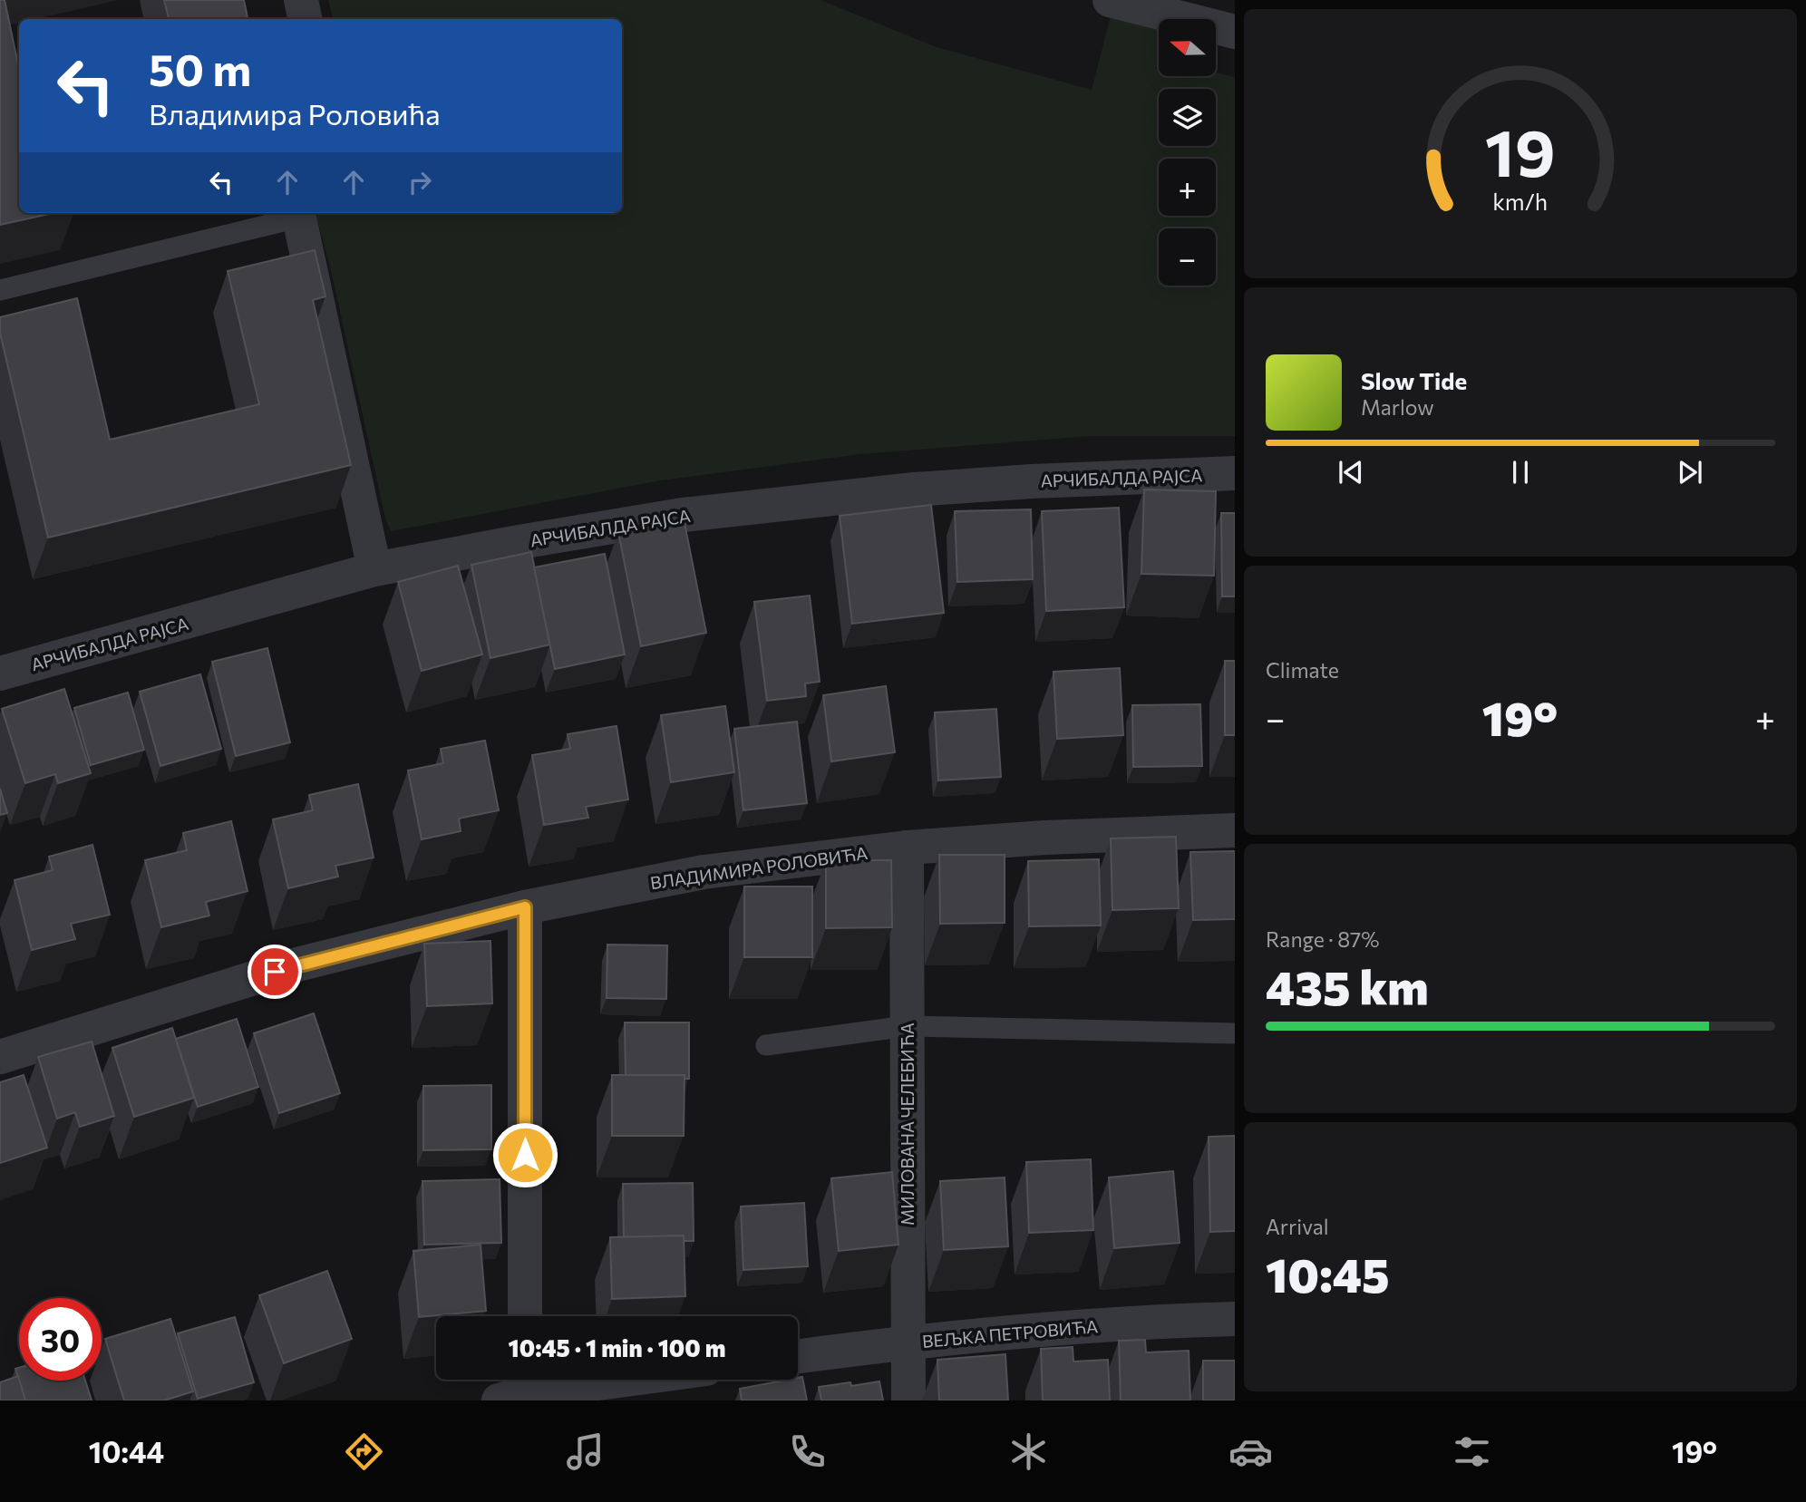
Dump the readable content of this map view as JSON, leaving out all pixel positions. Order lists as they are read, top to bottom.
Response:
{
  "streets": {
    "street": [
      "АРЧИБАЛДА РАЈСА",
      "ВЛАДИМИРА РОЛОВИЋА",
      "МИЛОВАНА ЧЕЛЕБИЋА",
      "ВЕЉКА ПЕТРОВИЋА"
    ]
  },
  "crossings": [
    ["ВЛАДИМИРА РОЛОВИЋА", "МИЛОВАНА ЧЕЛЕБИЋА"],
    ["МИЛОВАНА ЧЕЛЕБИЋА", "ВЕЉКА ПЕТРОВИЋА"]
  ],
  "north": "left",
  "page": {
    "map_buttons": ["+", "−"],
    "turn": ["50 m", "Владимира Роловића"],
    "song": ["Slow Tide", "Marlow"],
    "tile": [
      "Climate",
      ["Range · 87%", "435 km"],
      ["Arrival", "10:45"]
    ],
    "heat": ["−", "19°", "+"],
    "limit": "30",
    "trip": "10:45 · 1 min · 100 m",
    "tabs": ["10:44", "19°"],
    "gauge": ["19", "km/h"]
  }
}
